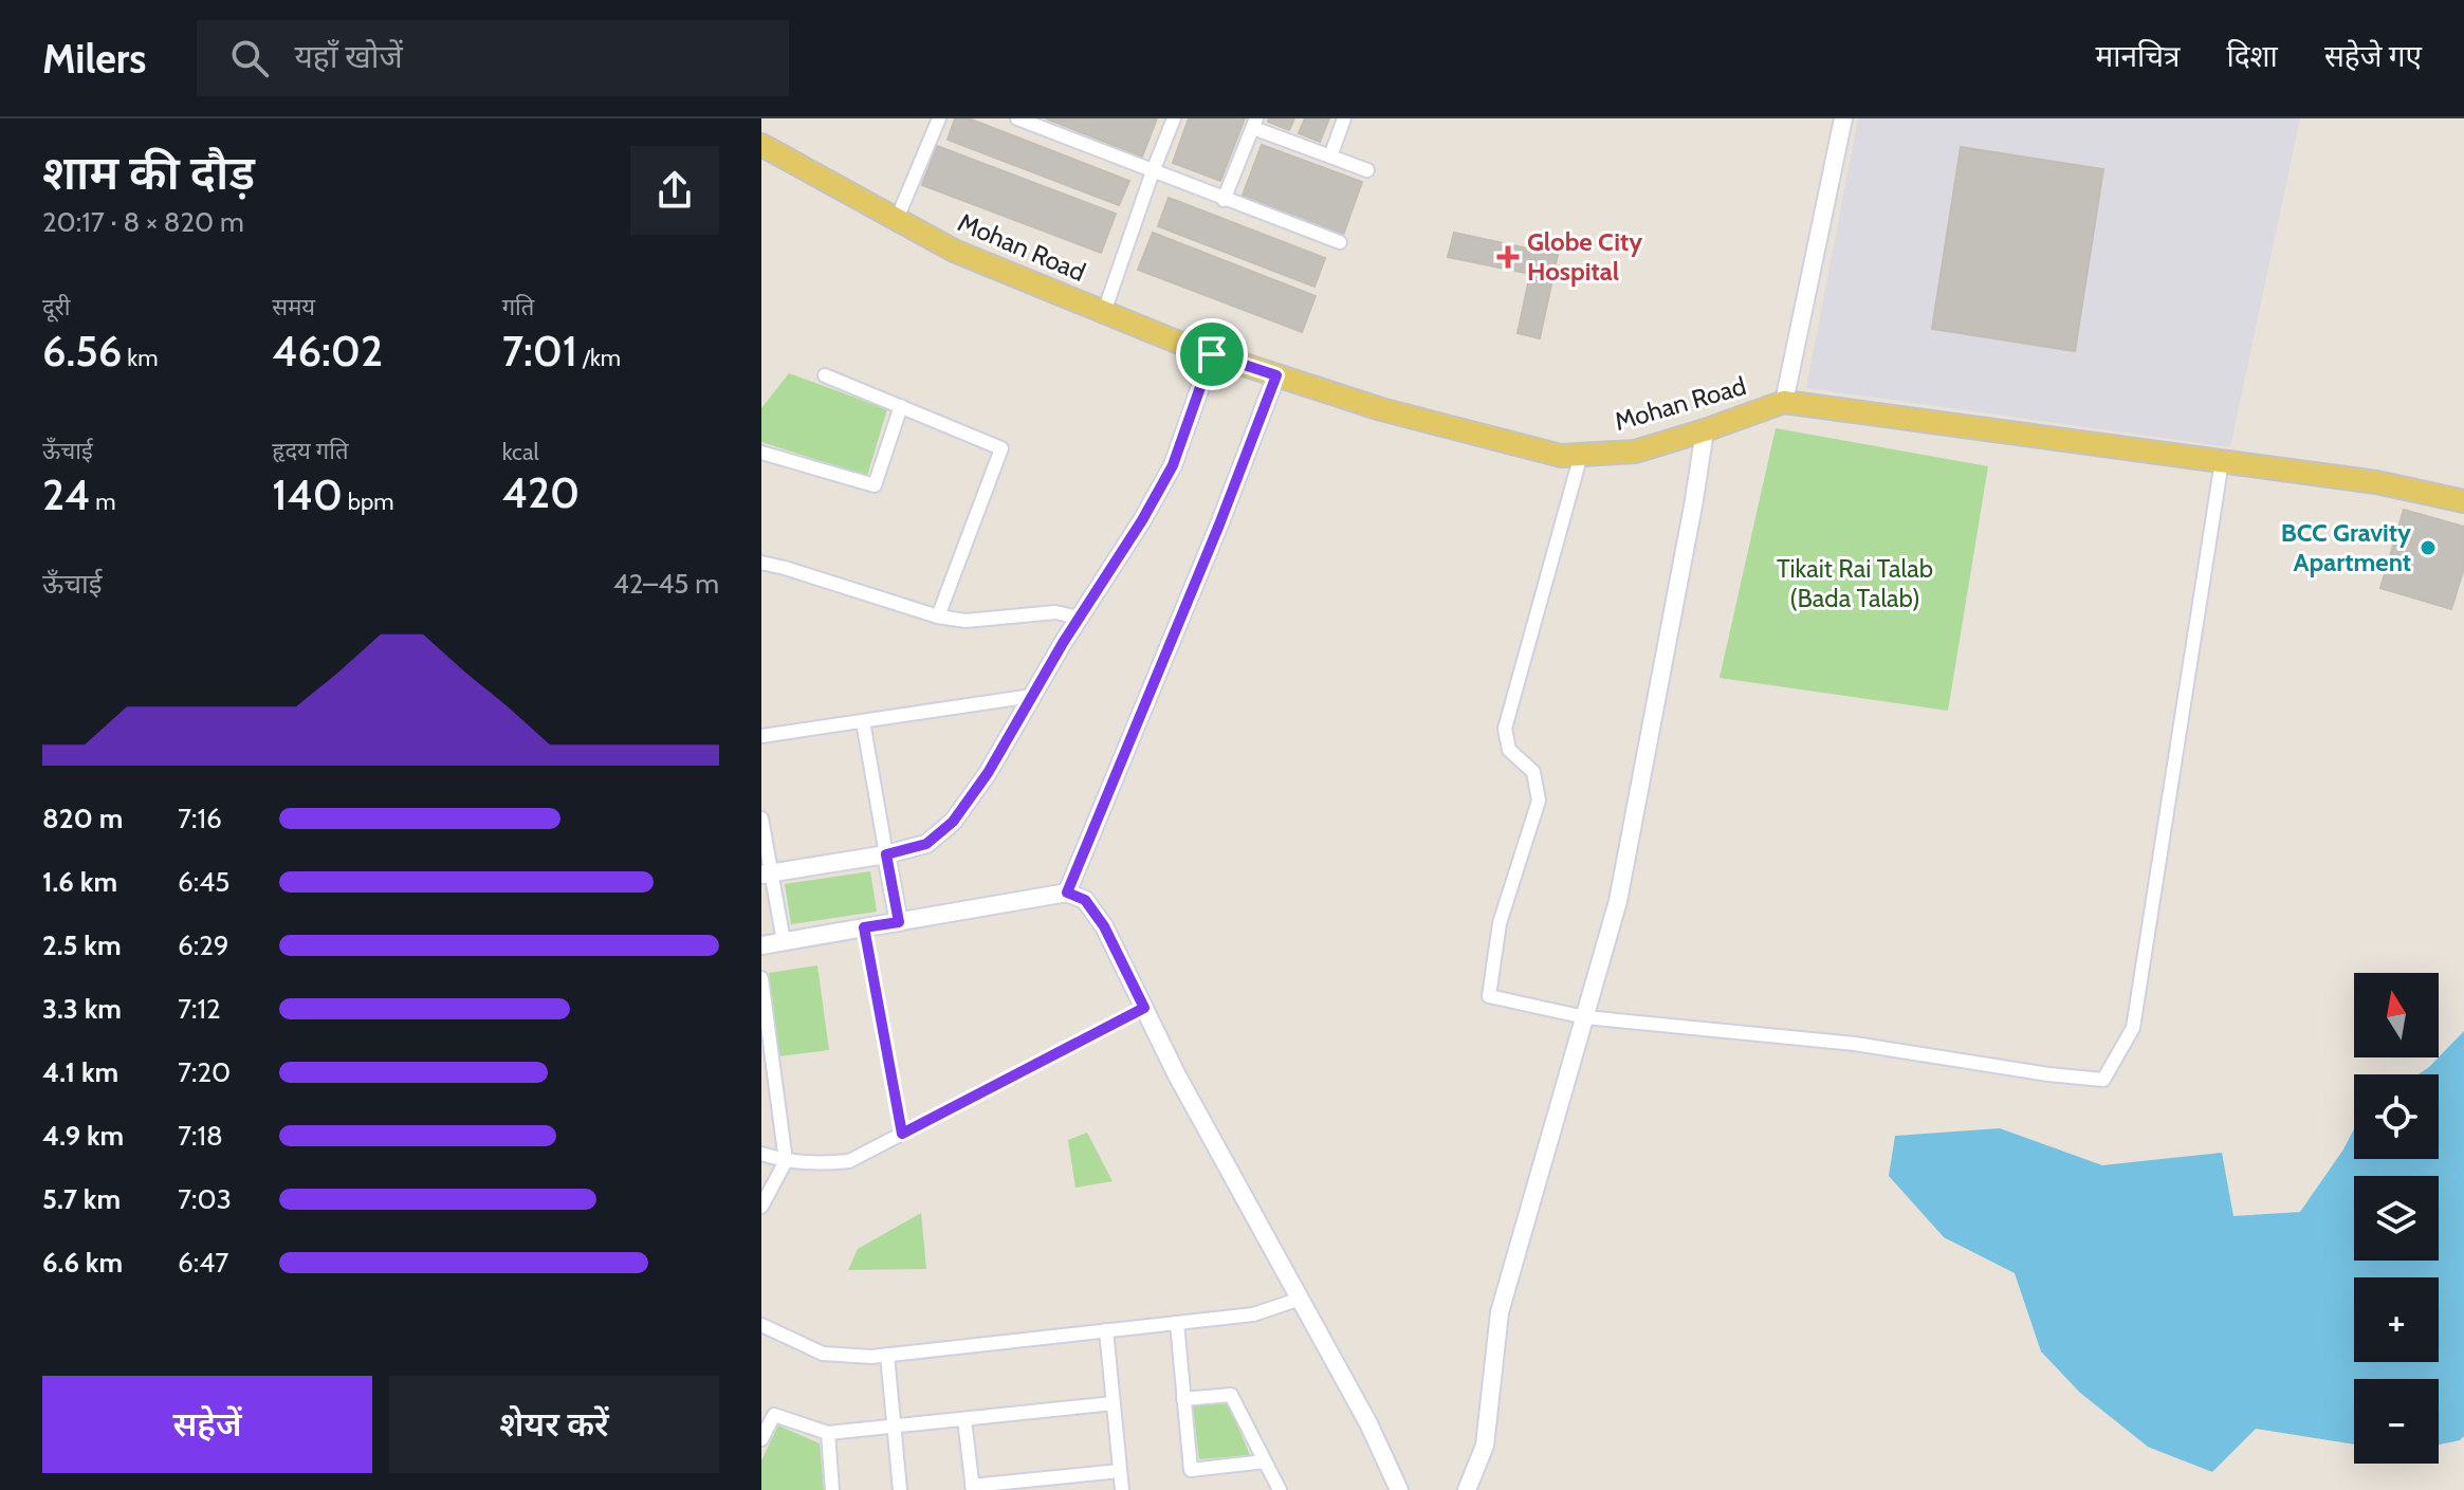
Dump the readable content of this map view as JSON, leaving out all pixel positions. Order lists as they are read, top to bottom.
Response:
{
  "streets": {
    "main road": ["Mohan Road"]
  },
  "parks": ["Tikait Rai Talab (Bada Talab)"],
  "places": {
    "health": ["Globe City Hospital"],
    "other": ["BCC Gravity Apartment"]
  },
  "north": "top",
  "page": {
    "header": "Milers",
    "search": "यहाँ खोजें",
    "nav": ["मानचित्र", "दिशा", "सहेजे गए"],
    "heading": ["शाम की दौड़", "20:17 · 8 × 820 m"],
    "stats": [
      ["दूरी", "6.56 km"],
      ["समय", "46:02"],
      ["गति", "7:01 /km"],
      ["ऊँचाई", "24 m"],
      ["हृदय गति", "140 bpm"],
      ["kcal", "420"]
    ],
    "chart": ["ऊँचाई", "42–45 m"],
    "list": [
      {
        "name": "820 m",
        "note": "7:16"
      },
      {
        "name": "1.6 km",
        "note": "6:45"
      },
      {
        "name": "2.5 km",
        "note": "6:29"
      },
      {
        "name": "3.3 km",
        "note": "7:12"
      },
      {
        "name": "4.1 km",
        "note": "7:20"
      },
      {
        "name": "4.9 km",
        "note": "7:18"
      },
      {
        "name": "5.7 km",
        "note": "7:03"
      },
      {
        "name": "6.6 km",
        "note": "6:47"
      }
    ],
    "map_buttons": ["+", "−"],
    "buttons": ["सहेजें", "शेयर करें"]
  }
}
